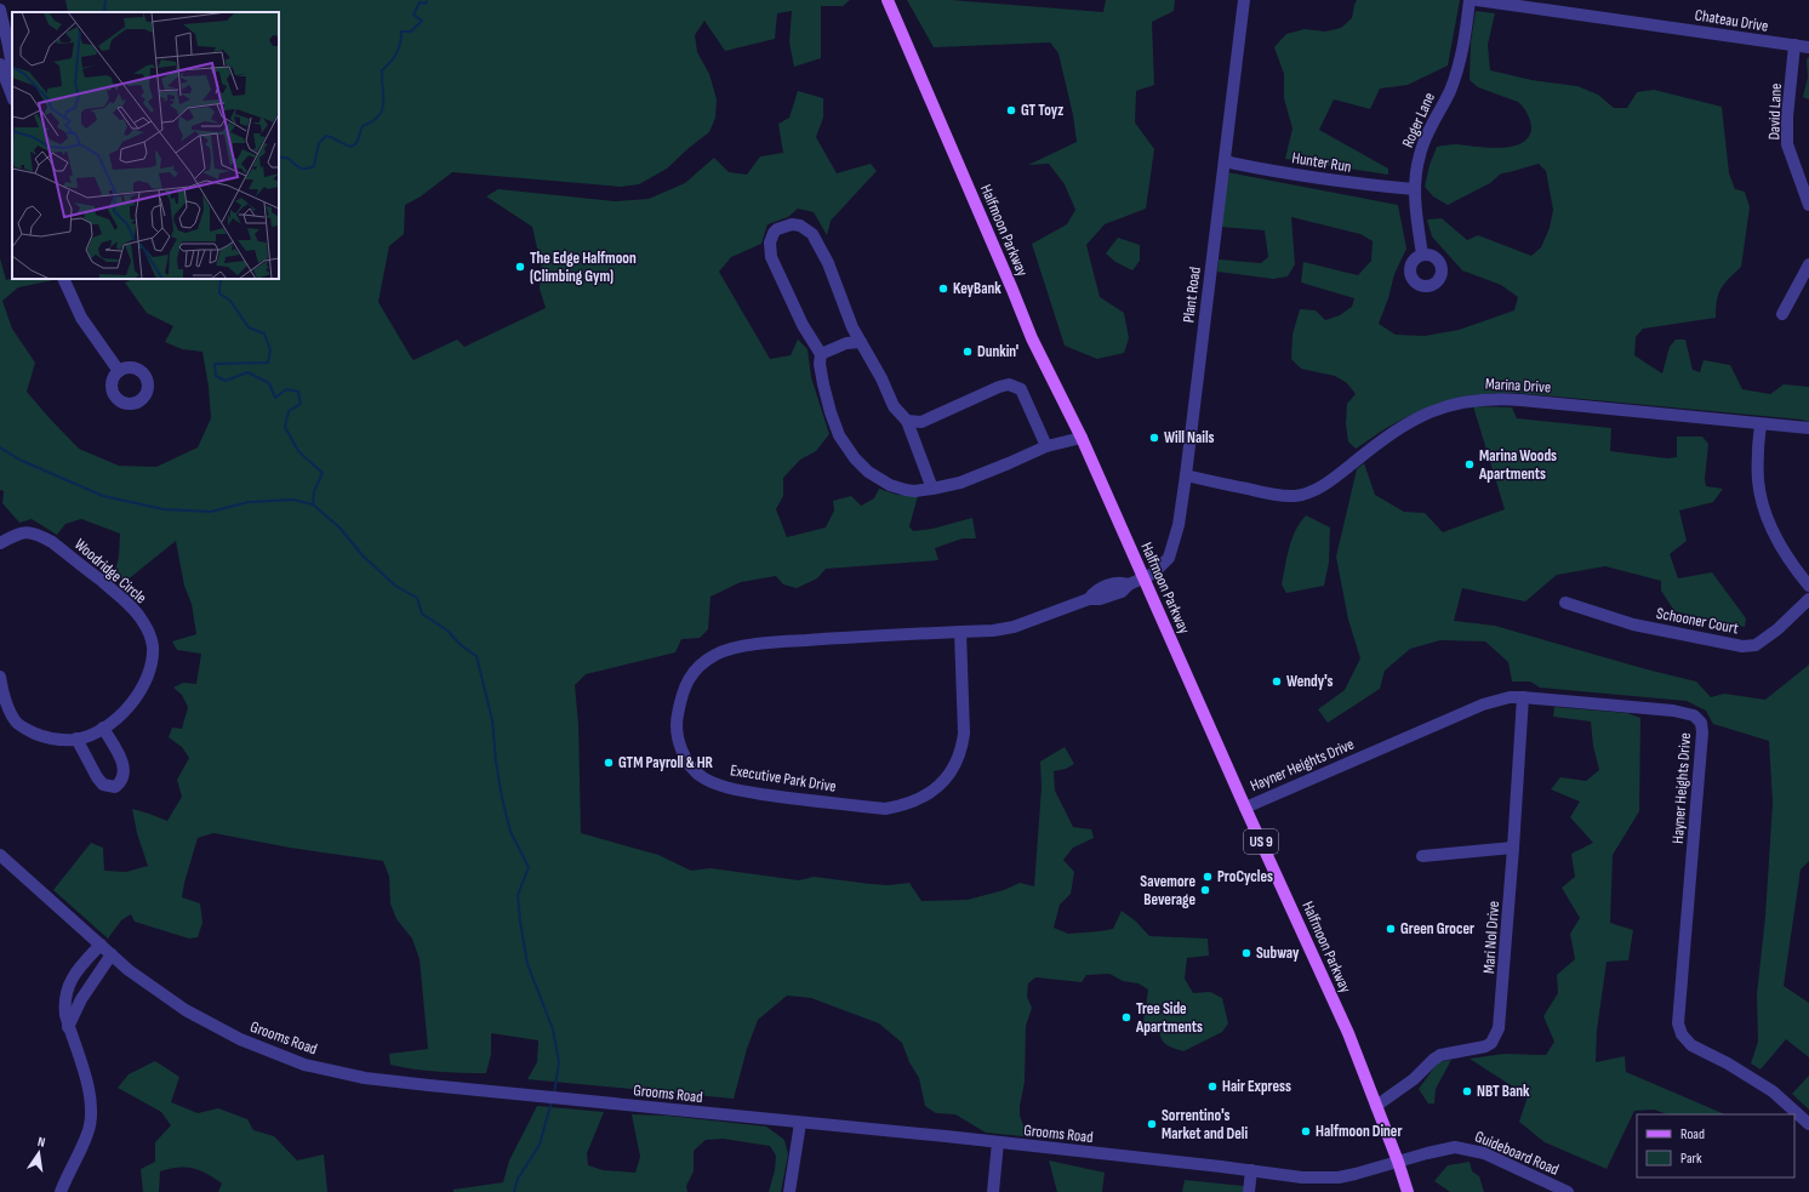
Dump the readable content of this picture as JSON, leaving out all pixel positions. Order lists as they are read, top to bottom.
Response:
{
  "streets": {
    "main road": ["Halfmoon Parkway", "US 9"],
    "street": [
      "Chateau Drive",
      "David Lane",
      "Roger Lane",
      "Hunter Run",
      "Plant Road",
      "Marina Drive",
      "Woodridge Circle",
      "Schooner Court",
      "Hayner Heights Drive",
      "Executive Park Drive",
      "Mari Nol Drive",
      "Grooms Road",
      "Guideboard Road"
    ]
  },
  "crossings": [
    ["Chateau Drive", "David Lane"],
    ["Roger Lane", "Hunter Run"],
    ["Hunter Run", "Plant Road"],
    ["Halfmoon Parkway", "Plant Road"],
    ["Halfmoon Parkway", "Hayner Heights Drive"],
    ["Halfmoon Parkway", "Executive Park Drive"],
    ["Halfmoon Parkway", "Mari Nol Drive"],
    ["Halfmoon Parkway", "Grooms Road"],
    ["Halfmoon Parkway", "Guideboard Road"],
    ["Plant Road", "Marina Drive"],
    ["Plant Road", "Executive Park Drive"],
    ["Hayner Heights Drive", "Mari Nol Drive"],
    ["Grooms Road", "Guideboard Road"]
  ],
  "places": [
    "GT Toyz",
    "The Edge Halfmoon (Climbing Gym)",
    "KeyBank",
    "Dunkin'",
    "Will Nails",
    "Marina Woods Apartments",
    "Wendy's",
    "GTM Payroll & HR",
    "ProCycles",
    "Savemore Beverage",
    "Green Grocer",
    "Subway",
    "Tree Side Apartments",
    "Hair Express",
    "NBT Bank",
    "Sorrentino's Market and Deli",
    "Halfmoon Diner"
  ],
  "legend": ["Road", "Park"],
  "north": "top"
}
